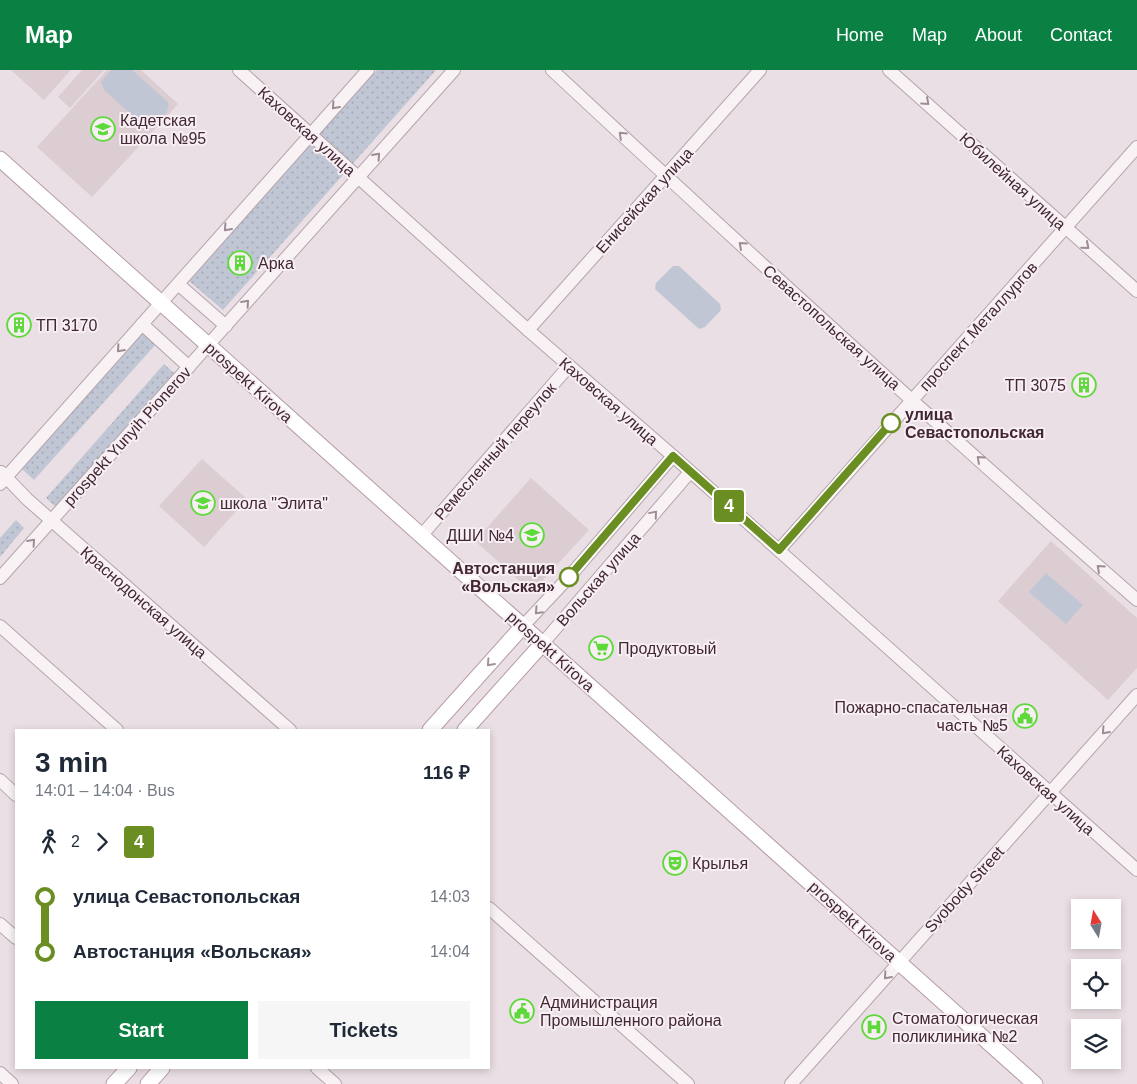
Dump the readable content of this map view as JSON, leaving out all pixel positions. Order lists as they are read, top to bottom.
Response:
{
  "streets": {
    "main road": ["prospekt Kirova", "Вольская улица"],
    "street": [
      "Каховская улица",
      "Юбилейная улица",
      "Енисейская улица",
      "проспект Металлургов",
      "Севастопольская улица",
      "prospekt Yunyih Pionerov",
      "Ремесленный переулок",
      "Краснодонская улица",
      "Svobody Street"
    ]
  },
  "crossings": [
    ["Каховская улица", "Енисейская улица"],
    ["Каховская улица", "проспект Металлургов"],
    ["Каховская улица", "prospekt Yunyih Pionerov"],
    ["Каховская улица", "Ремесленный переулок"],
    ["Каховская улица", "Вольская улица"],
    ["Каховская улица", "Svobody Street"],
    ["Юбилейная улица", "проспект Металлургов"],
    ["Енисейская улица", "Севастопольская улица"],
    ["проспект Металлургов", "Севастопольская улица"],
    ["prospekt Kirova", "prospekt Yunyih Pionerov"],
    ["prospekt Kirova", "Ремесленный переулок"],
    ["prospekt Kirova", "Вольская улица"],
    ["prospekt Kirova", "Svobody Street"],
    ["prospekt Yunyih Pionerov", "Краснодонская улица"]
  ],
  "one_way": ["Юбилейная улица", "Севастопольская улица", "Svobody Street"],
  "places": {
    "school or university": ["Кадетская школа №95", "школа \"Элита\"", "ДШИ №4"],
    "building": ["Арка", "ТП 3170", "ТП 3075"],
    "other": ["улица Севастопольская", "Автостанция «Вольская»"],
    "supermarket": ["Продуктовый"],
    "public building": ["Пожарно-спасательная часть №5", "Администрация Промышленного района"],
    "theatre": ["Крылья"],
    "hospital": ["Стоматологическая поликлиника №2"]
  },
  "lines": ["bus line 4"],
  "north": "top",
  "page": {
    "header": "Map",
    "nav": [
      "Home",
      "Map",
      "About",
      "Contact"
    ],
    "on_map": "4",
    "heading": ["3 min", "14:01 – 14:04 · Bus", "116 ₽"],
    "legs": ["2", "4"],
    "list": [
      {
        "name": "улица Севастопольская",
        "value": "14:03"
      },
      {
        "name": "Автостанция «Вольская»",
        "value": "14:04"
      }
    ],
    "buttons": ["Start", "Tickets"]
  }
}
